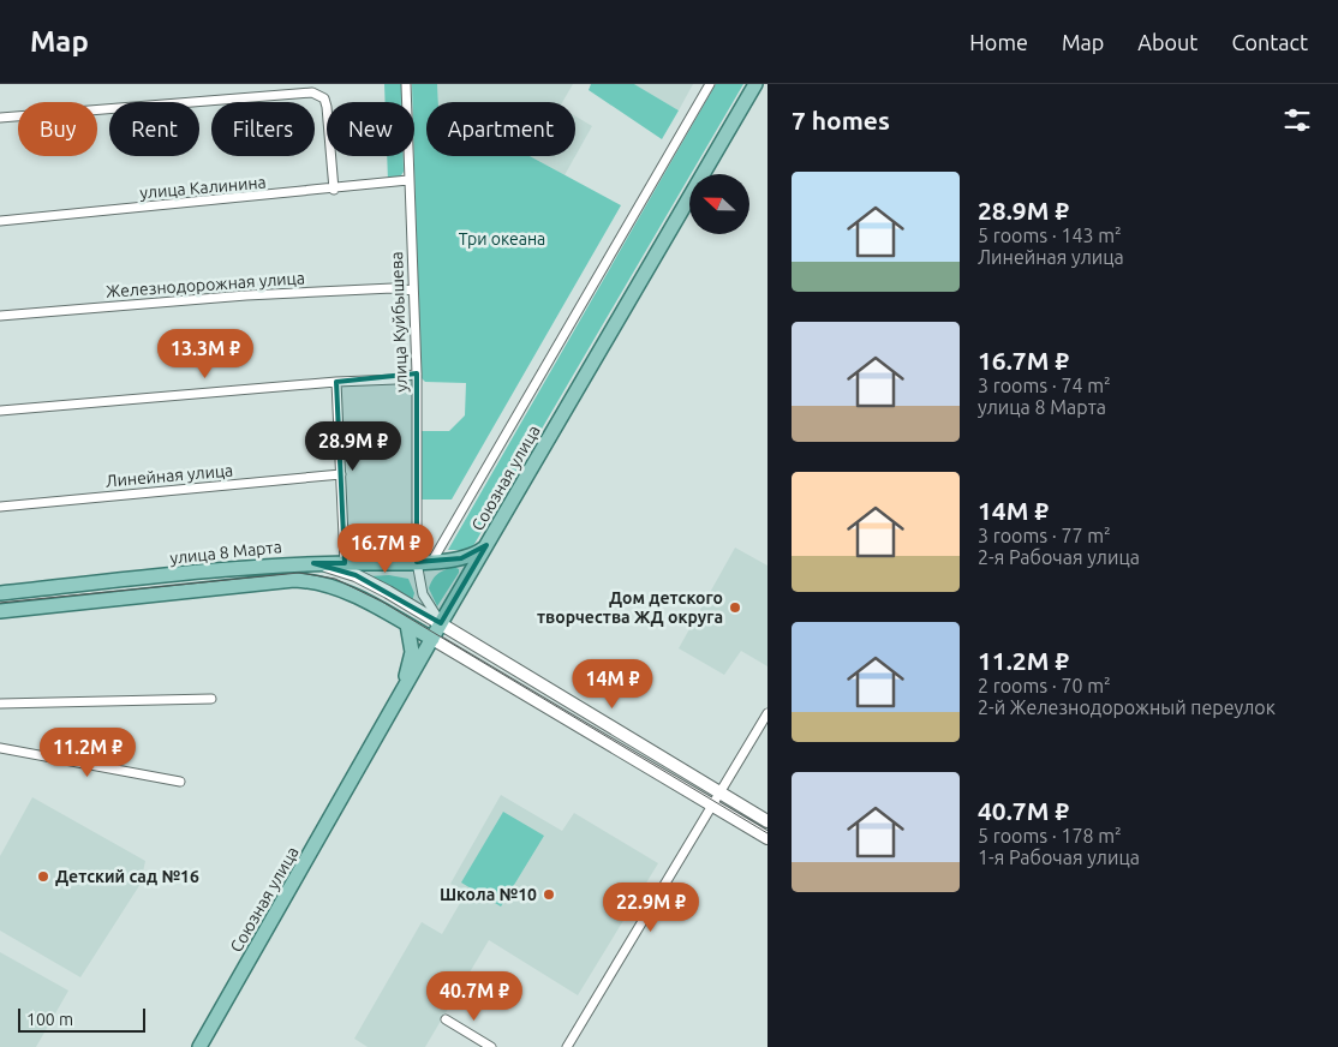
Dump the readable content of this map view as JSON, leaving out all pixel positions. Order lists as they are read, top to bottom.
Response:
{
  "streets": {
    "main road": ["Союзная улица", "улица 8 Марта"],
    "street": [
      "улица Калинина",
      "Железнодорожная улица",
      "улица Куйбышева",
      "Линейная улица"
    ]
  },
  "crossings": [
    ["улица Калинина", "улица Куйбышева"],
    ["Железнодорожная улица", "улица Куйбышева"],
    ["улица Куйбышева", "Союзная улица"],
    ["улица Куйбышева", "улица 8 Марта"],
    ["Союзная улица", "улица 8 Марта"]
  ],
  "parks": ["Три океана"],
  "places": ["Дом детского творчества ЖД округа", "Детский сад №16", "Школа №10"],
  "scale_bar": "100 m",
  "north": "left",
  "page": {
    "header": "Map",
    "nav": [
      "Home",
      "Map",
      "About",
      "Contact"
    ],
    "heading": "7 homes",
    "chip": [
      "Buy",
      "Rent",
      "Filters",
      "New",
      "Apartment"
    ],
    "list": [
      {
        "name": "28.9M ₽",
        "note": "5 rooms · 143 m² · Линейная улица"
      },
      {
        "name": "16.7M ₽",
        "note": "3 rooms · 74 m² · улица 8 Марта"
      },
      {
        "name": "14M ₽",
        "note": "3 rooms · 77 m² · 2-я Рабочая улица"
      },
      {
        "name": "11.2M ₽",
        "note": "2 rooms · 70 m² · 2-й Железнодорожный переулок"
      },
      {
        "name": "40.7M ₽",
        "note": "5 rooms · 178 m² · 1-я Рабочая улица"
      }
    ],
    "price": [
      "13.3M ₽",
      "28.9M ₽",
      "16.7M ₽",
      "14M ₽",
      "11.2M ₽",
      "22.9M ₽",
      "40.7M ₽"
    ],
    "scale": "100 m"
  }
}
